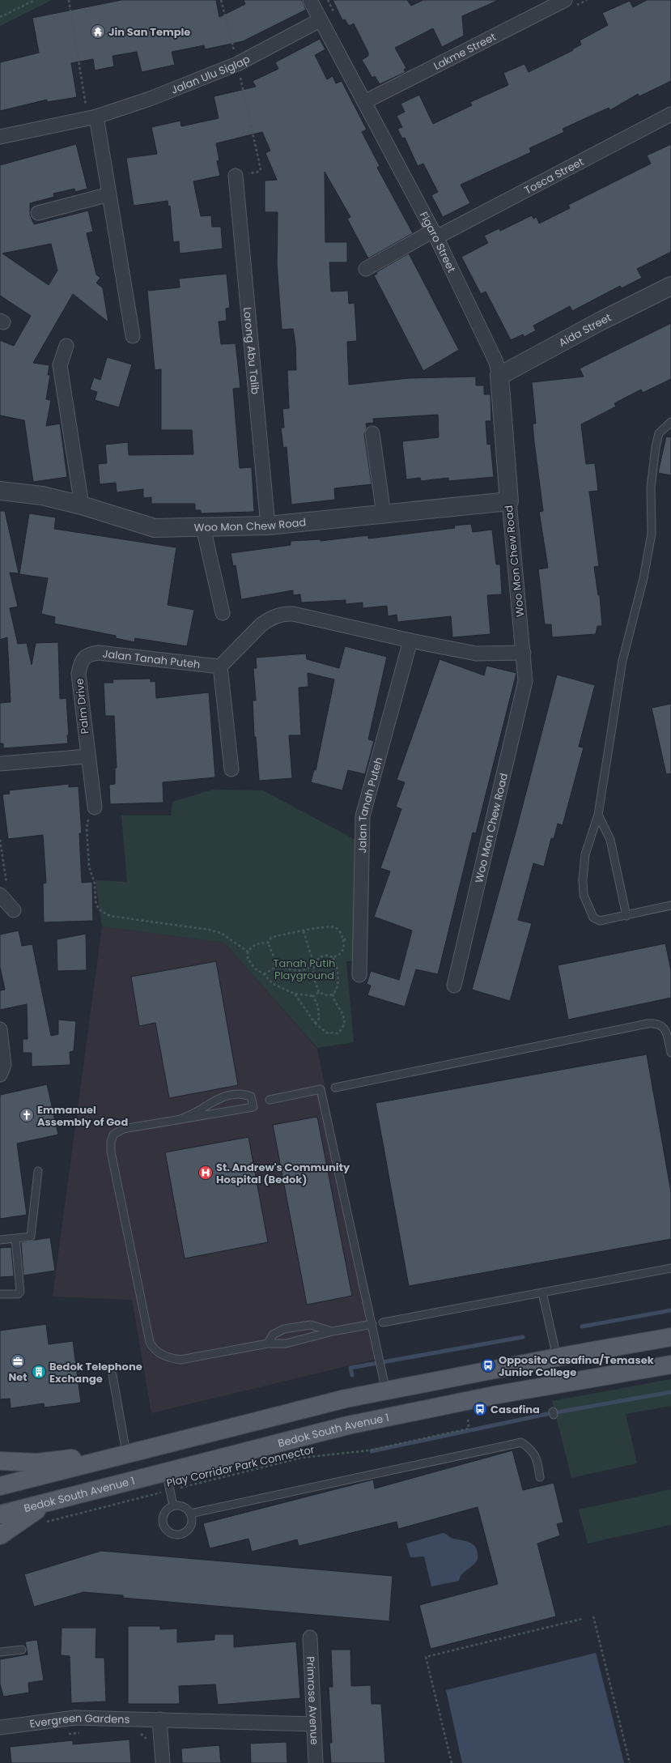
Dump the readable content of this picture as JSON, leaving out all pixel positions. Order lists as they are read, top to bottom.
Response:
{
  "streets": {
    "main road": ["Bedok South Avenue 1"],
    "street": [
      "Lakme Street",
      "Jalan Ulu Siglap",
      "Tosca Street",
      "Figaro Street",
      "Aida Street",
      "Lorong Abu Talib",
      "Woo Mon Chew Road",
      "Jalan Tanah Puteh",
      "Palm Drive",
      "Primrose Avenue",
      "Evergreen Gardens"
    ],
    "path": ["Play Corridor Park Connector"]
  },
  "crossings": [
    ["Lakme Street", "Figaro Street"],
    ["Jalan Ulu Siglap", "Figaro Street"],
    ["Tosca Street", "Figaro Street"],
    ["Figaro Street", "Aida Street"],
    ["Figaro Street", "Woo Mon Chew Road"],
    ["Lorong Abu Talib", "Woo Mon Chew Road"],
    ["Jalan Tanah Puteh", "Palm Drive"],
    ["Primrose Avenue", "Evergreen Gardens"]
  ],
  "parks": ["Tanah Putih Playground"],
  "places": {
    "temple": ["Jin San Temple"],
    "church": ["Emmanuel Assembly of God"],
    "hospital": ["St. Andrew's Community Hospital (Bedok)"],
    "office": ["Net"],
    "bus stop": ["Opposite Casafina/Temasek Junior College", "Casafina"],
    "building": ["Bedok Telephone Exchange"]
  }
}
